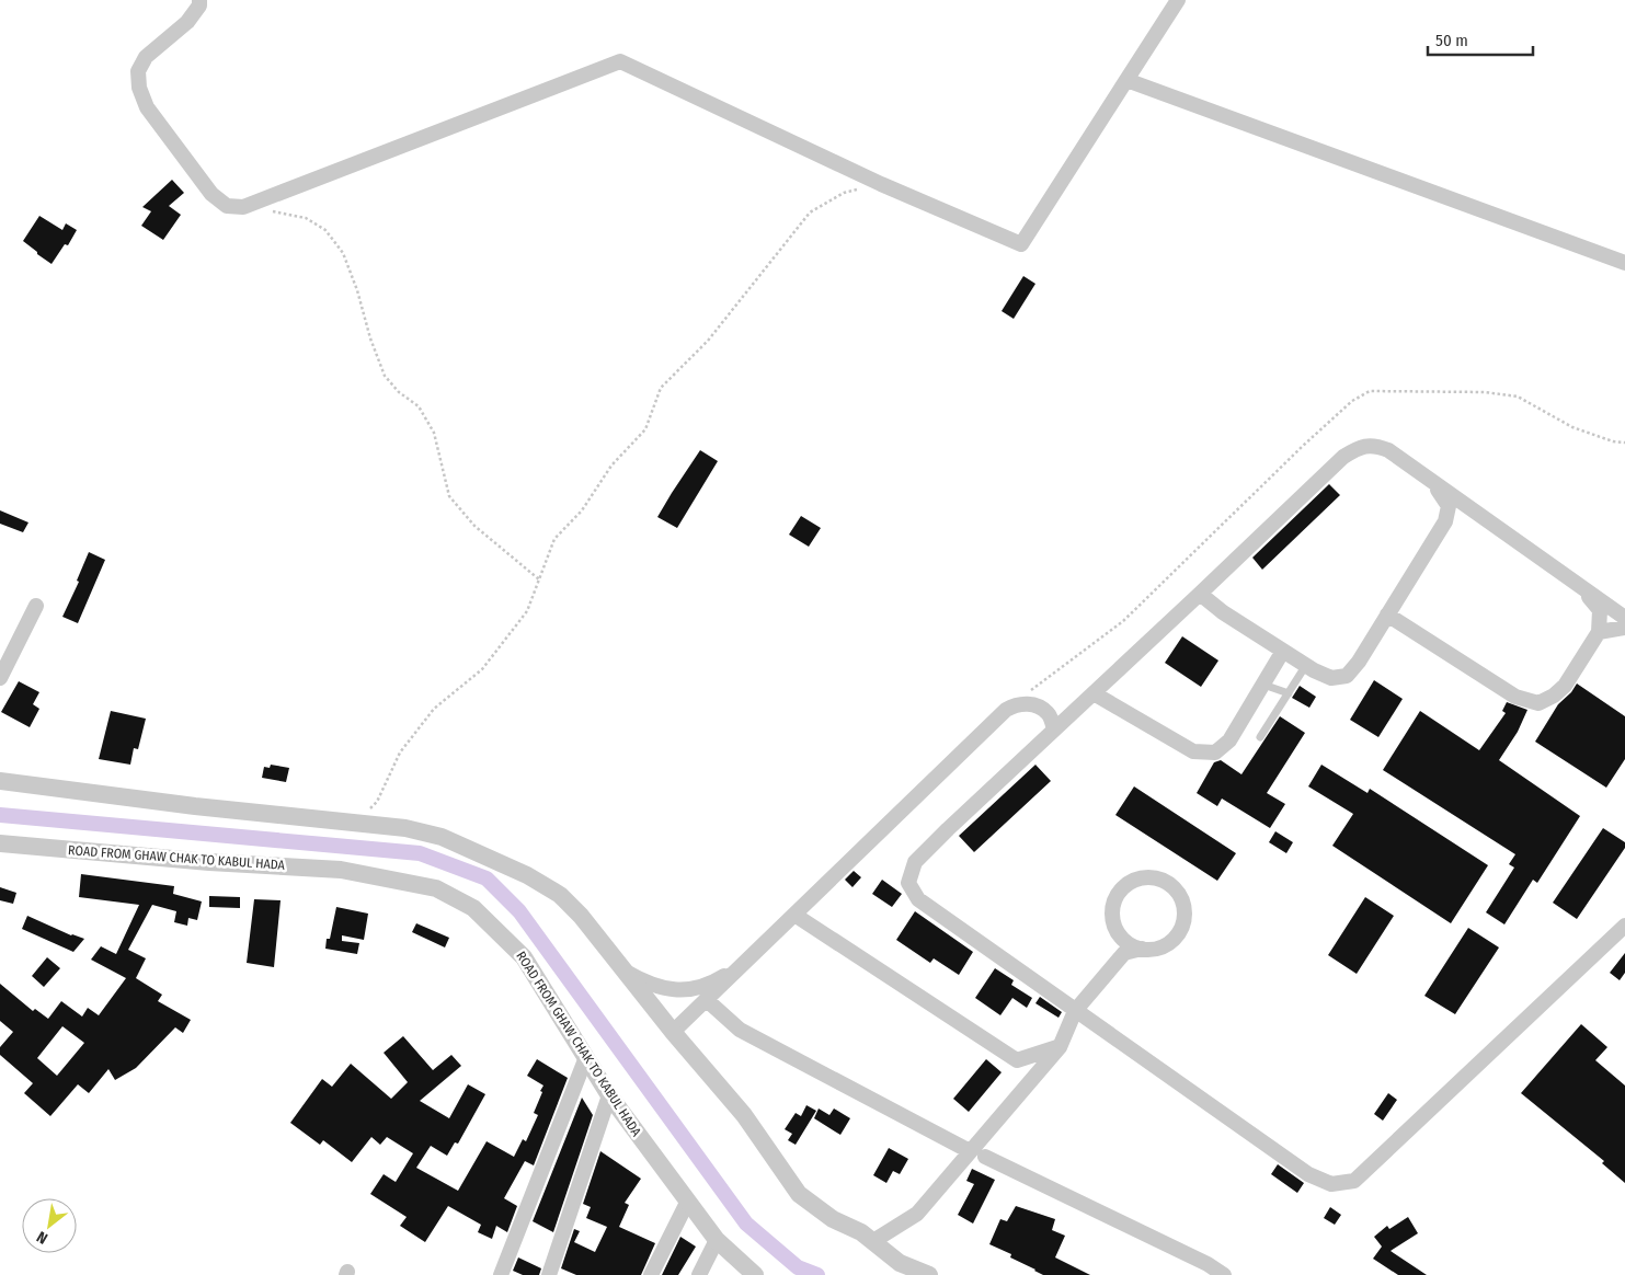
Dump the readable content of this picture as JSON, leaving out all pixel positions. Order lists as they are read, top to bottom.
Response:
{
  "streets": {
    "street": ["ROAD FROM GHAW CHAK TO KABUL HADA"]
  },
  "scale_bar": "50 m",
  "north": "bottom left"
}
